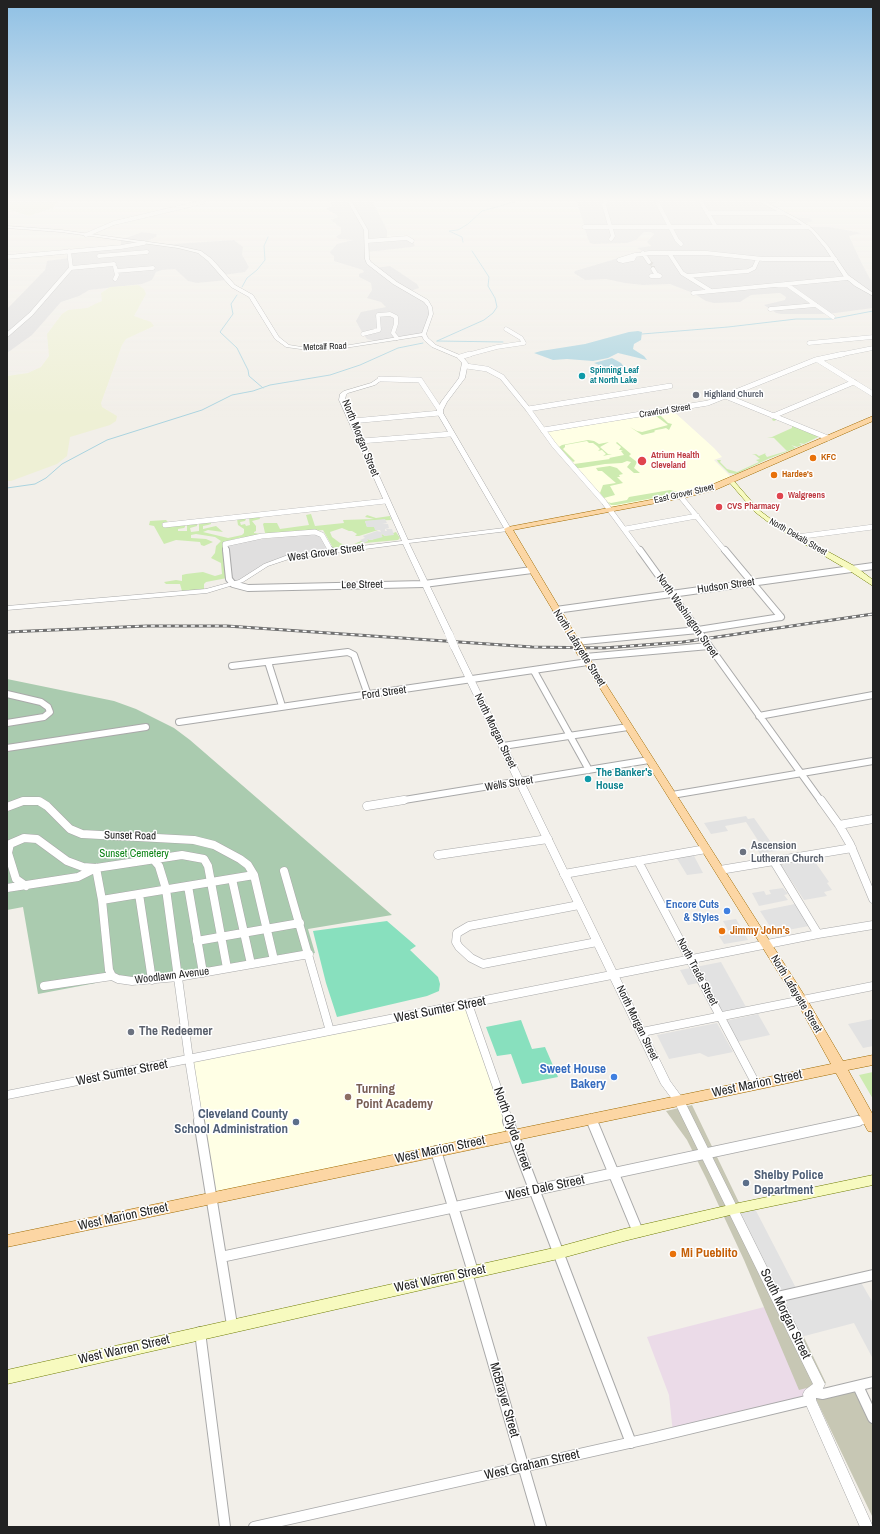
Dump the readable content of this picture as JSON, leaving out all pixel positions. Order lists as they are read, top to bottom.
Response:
{
  "streets": {
    "main road": [
      "East Grover Street",
      "North Dekalb Street",
      "North Lafayette Street",
      "West Marion Street",
      "West Warren Street"
    ],
    "street": [
      "Metcalf Road",
      "Crawford Street",
      "North Morgan Street",
      "West Grover Street",
      "Lee Street",
      "Hudson Street",
      "North Washington Street",
      "Ford Street",
      "Wells Street",
      "Sunset Road",
      "North Trade Street",
      "Woodlawn Avenue",
      "West Sumter Street",
      "North Clyde Street",
      "West Dale Street",
      "South Morgan Street",
      "McBrayer Street",
      "West Graham Street"
    ]
  },
  "crossings": [
    ["Crawford Street", "North Washington Street"],
    ["North Morgan Street", "West Grover Street"],
    ["North Morgan Street", "Lee Street"],
    ["North Morgan Street", "Ford Street"],
    ["North Morgan Street", "Wells Street"],
    ["North Morgan Street", "West Sumter Street"],
    ["North Morgan Street", "West Marion Street"],
    ["North Morgan Street", "South Morgan Street"],
    ["East Grover Street", "North Dekalb Street"],
    ["East Grover Street", "West Grover Street"],
    ["East Grover Street", "North Washington Street"],
    ["East Grover Street", "North Lafayette Street"],
    ["North Dekalb Street", "Hudson Street"],
    ["West Grover Street", "Lee Street"],
    ["West Grover Street", "North Lafayette Street"],
    ["Lee Street", "North Lafayette Street"],
    ["Hudson Street", "North Washington Street"],
    ["Hudson Street", "North Lafayette Street"],
    ["North Washington Street", "Ford Street"],
    ["North Lafayette Street", "Ford Street"],
    ["North Lafayette Street", "Wells Street"],
    ["North Lafayette Street", "West Sumter Street"],
    ["North Lafayette Street", "West Marion Street"],
    ["North Lafayette Street", "West Dale Street"],
    ["North Trade Street", "West Sumter Street"],
    ["North Trade Street", "West Marion Street"],
    ["West Sumter Street", "North Clyde Street"],
    ["West Marion Street", "North Clyde Street"],
    ["West Marion Street", "South Morgan Street"],
    ["West Marion Street", "McBrayer Street"],
    ["North Clyde Street", "West Dale Street"],
    ["North Clyde Street", "West Warren Street"],
    ["North Clyde Street", "West Graham Street"],
    ["West Dale Street", "South Morgan Street"],
    ["West Dale Street", "McBrayer Street"],
    ["West Warren Street", "South Morgan Street"],
    ["West Warren Street", "McBrayer Street"],
    ["South Morgan Street", "West Graham Street"],
    ["McBrayer Street", "West Graham Street"]
  ],
  "parks": ["Sunset Cemetery"],
  "places": [
    "Spinning Leaf at North Lake",
    "Highland Church",
    "KFC",
    "Atrium Health Cleveland",
    "Hardee's",
    "Walgreens",
    "CVS Pharmacy",
    "The Banker's House",
    "Ascension Lutheran Church",
    "Encore Cuts & Styles",
    "Jimmy John's",
    "The Redeemer",
    "Sweet House Bakery",
    "Turning Point Academy",
    "Cleveland County School Administration",
    "Shelby Police Department",
    "Mi Pueblito"
  ]
}
